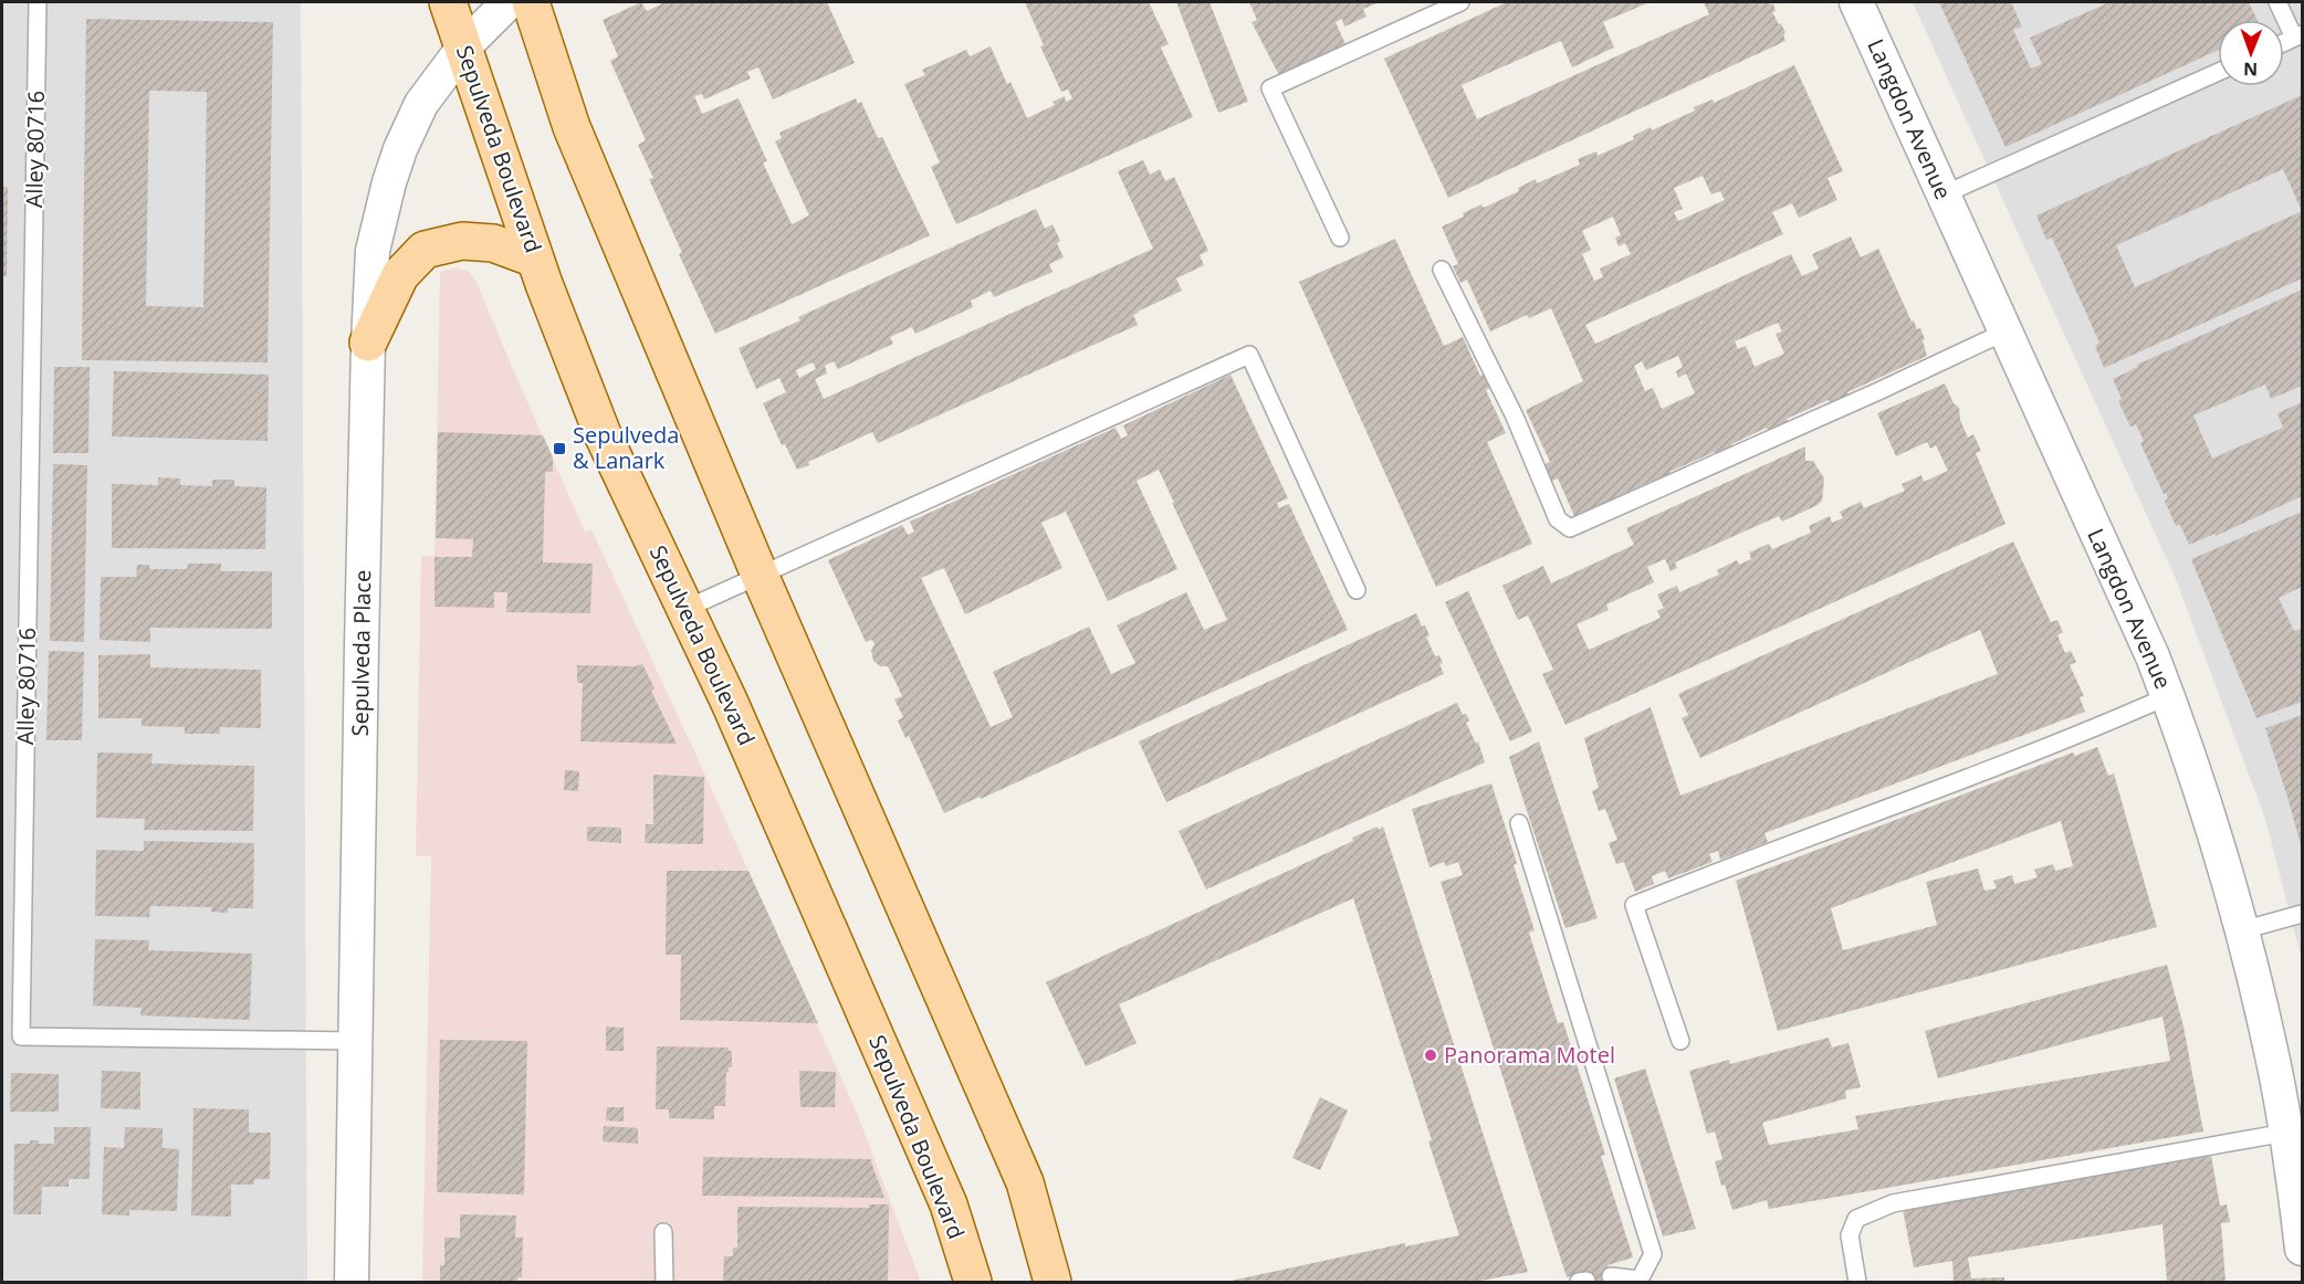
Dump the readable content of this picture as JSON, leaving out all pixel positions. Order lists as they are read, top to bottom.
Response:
{
  "streets": {
    "main road": ["Sepulveda Boulevard"],
    "street": ["Langdon Avenue", "Sepulveda Place"],
    "lane": ["Alley 80716"]
  },
  "crossings": [
    ["Alley 80716", "Sepulveda Place"],
    ["Sepulveda Boulevard", "Sepulveda Place"]
  ],
  "places": {
    "transit": ["Sepulveda & Lanark"],
    "other": ["Panorama Motel"]
  },
  "north": "bottom"
}
